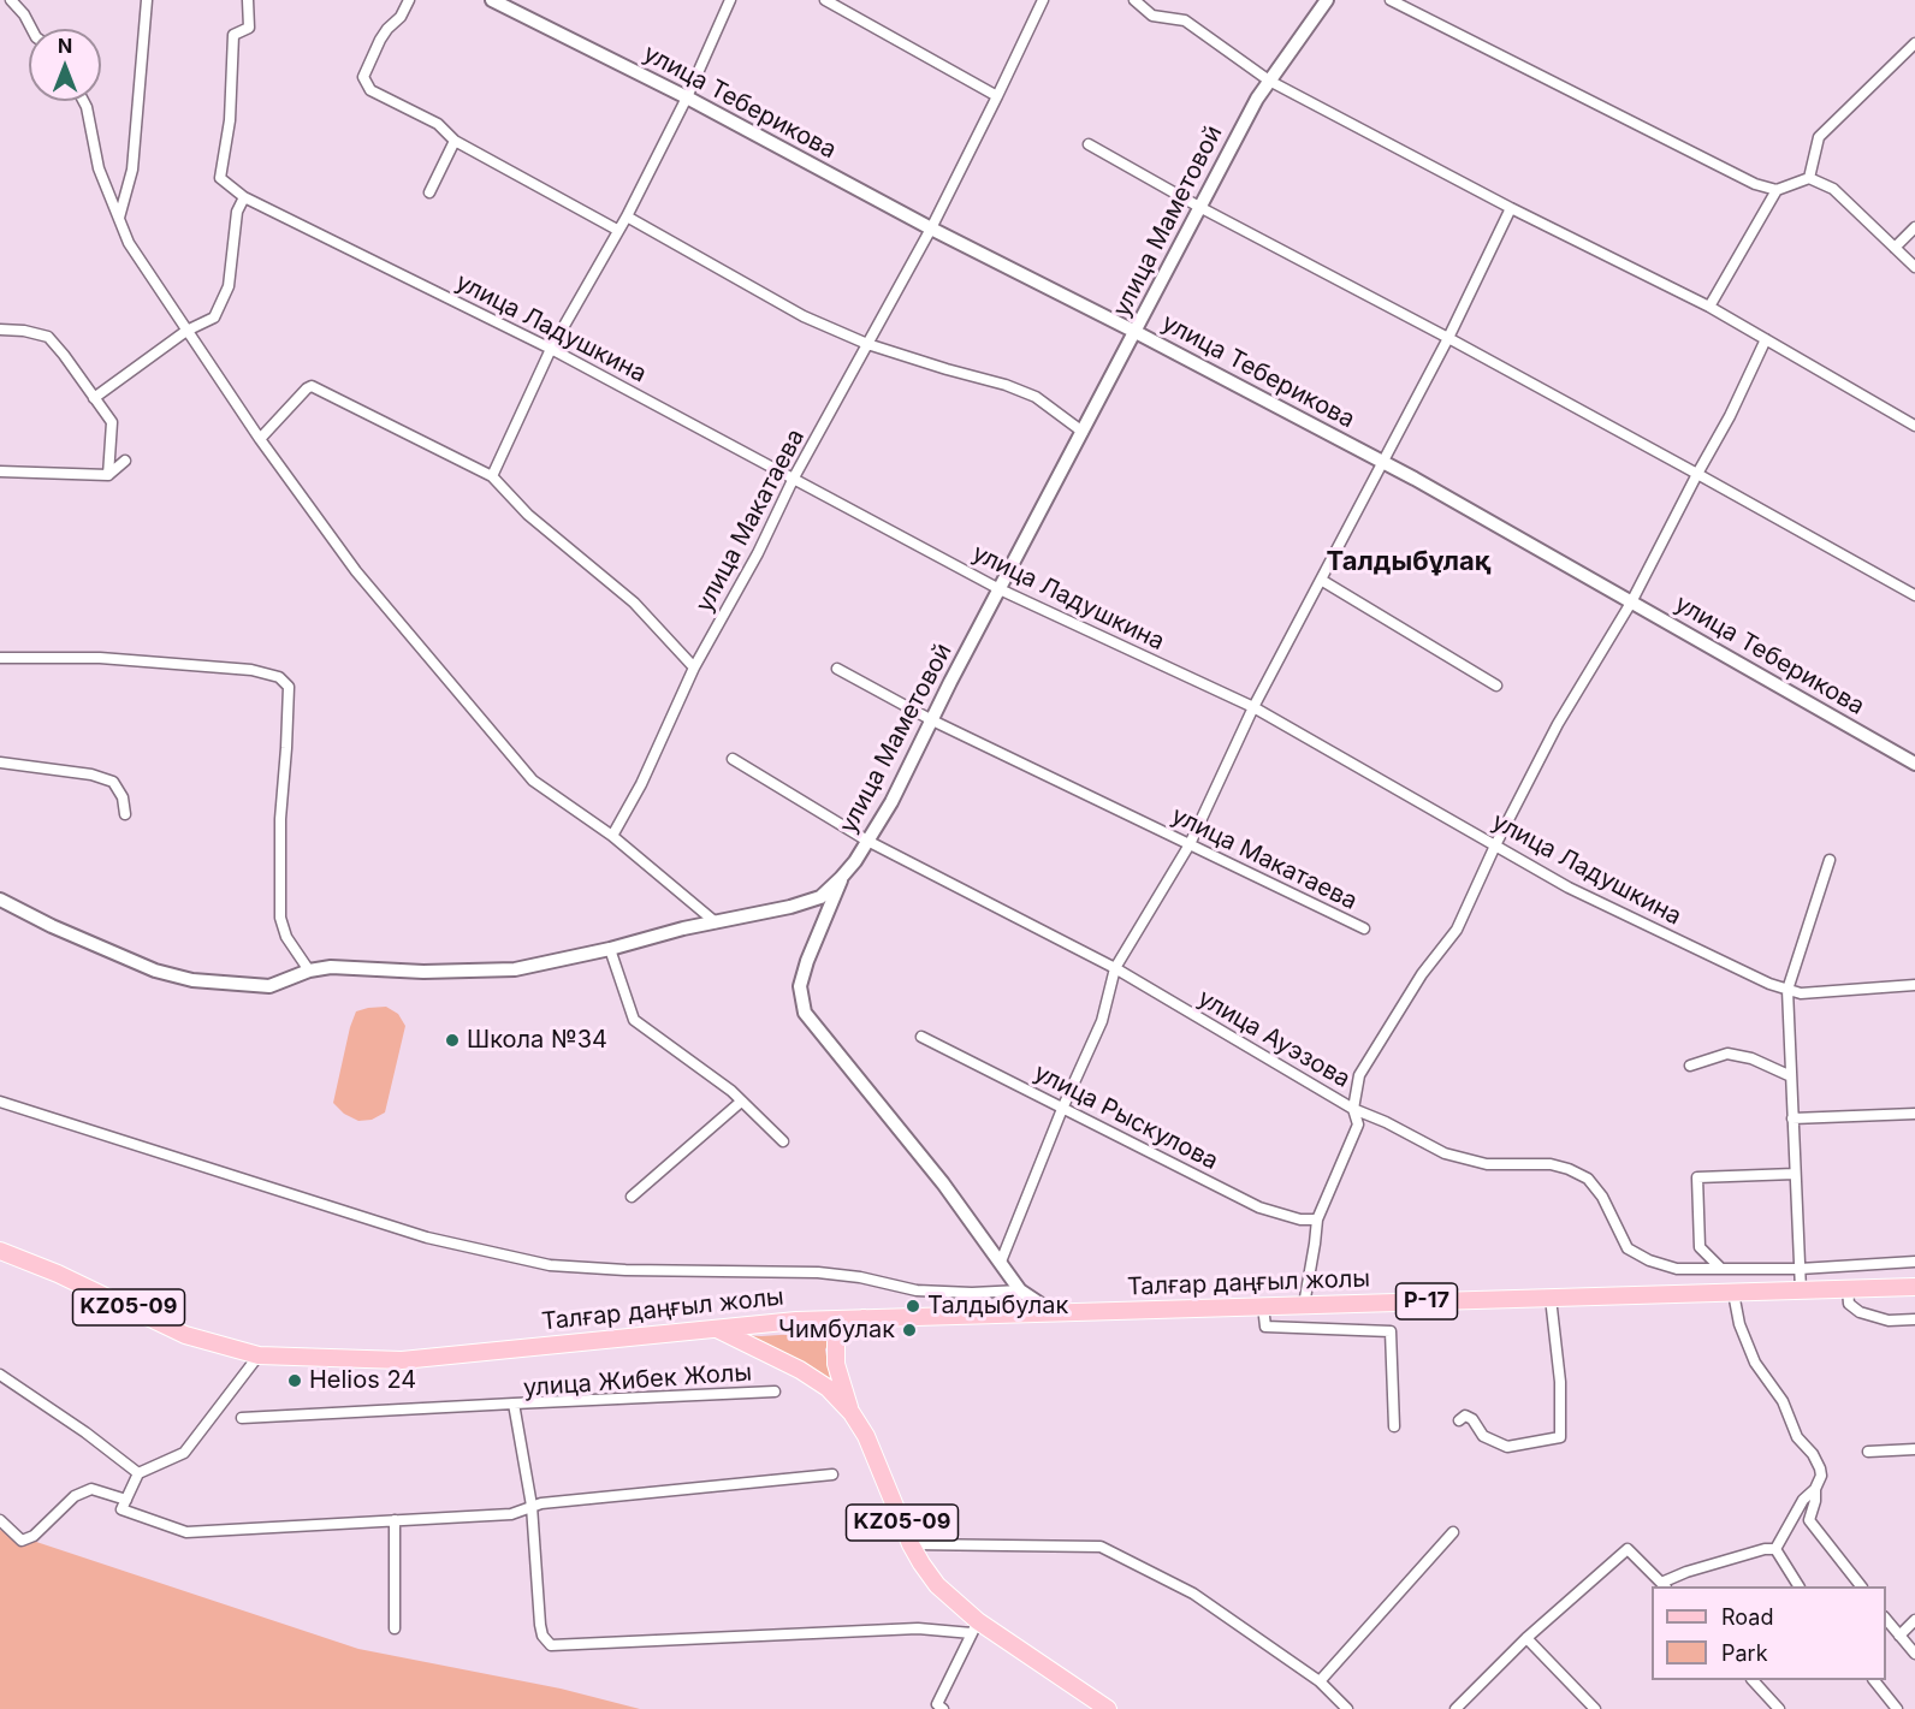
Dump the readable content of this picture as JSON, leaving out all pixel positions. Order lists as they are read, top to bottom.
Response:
{
  "streets": {
    "main road": ["Талғар даңғыл жолы", "P-17", "KZ05-09"],
    "street": [
      "улица Теберикова",
      "улица Маметовой",
      "улица Ладушкина",
      "улица Макатаева",
      "улица Ауэзова",
      "улица Рыскулова",
      "улица Жибек Жолы"
    ]
  },
  "crossings": [
    ["улица Теберикова", "улица Маметовой"],
    ["улица Теберикова", "улица Макатаева"],
    ["улица Маметовой", "улица Ладушкина"],
    ["улица Маметовой", "улица Макатаева"],
    ["улица Маметовой", "улица Ауэзова"],
    ["улица Ладушкина", "улица Макатаева"],
    ["улица Ауэзова", "Талғар даңғыл жолы"],
    ["Талғар даңғыл жолы", "KZ05-09"],
    ["KZ05-09", "улица Жибек Жолы"]
  ],
  "districts": ["Талдыбұлақ"],
  "places": [
    "Школа №34",
    "Талдыбулак",
    "Чимбулак",
    "Helios 24"
  ],
  "legend": ["Road", "Park"],
  "north": "top"
}
